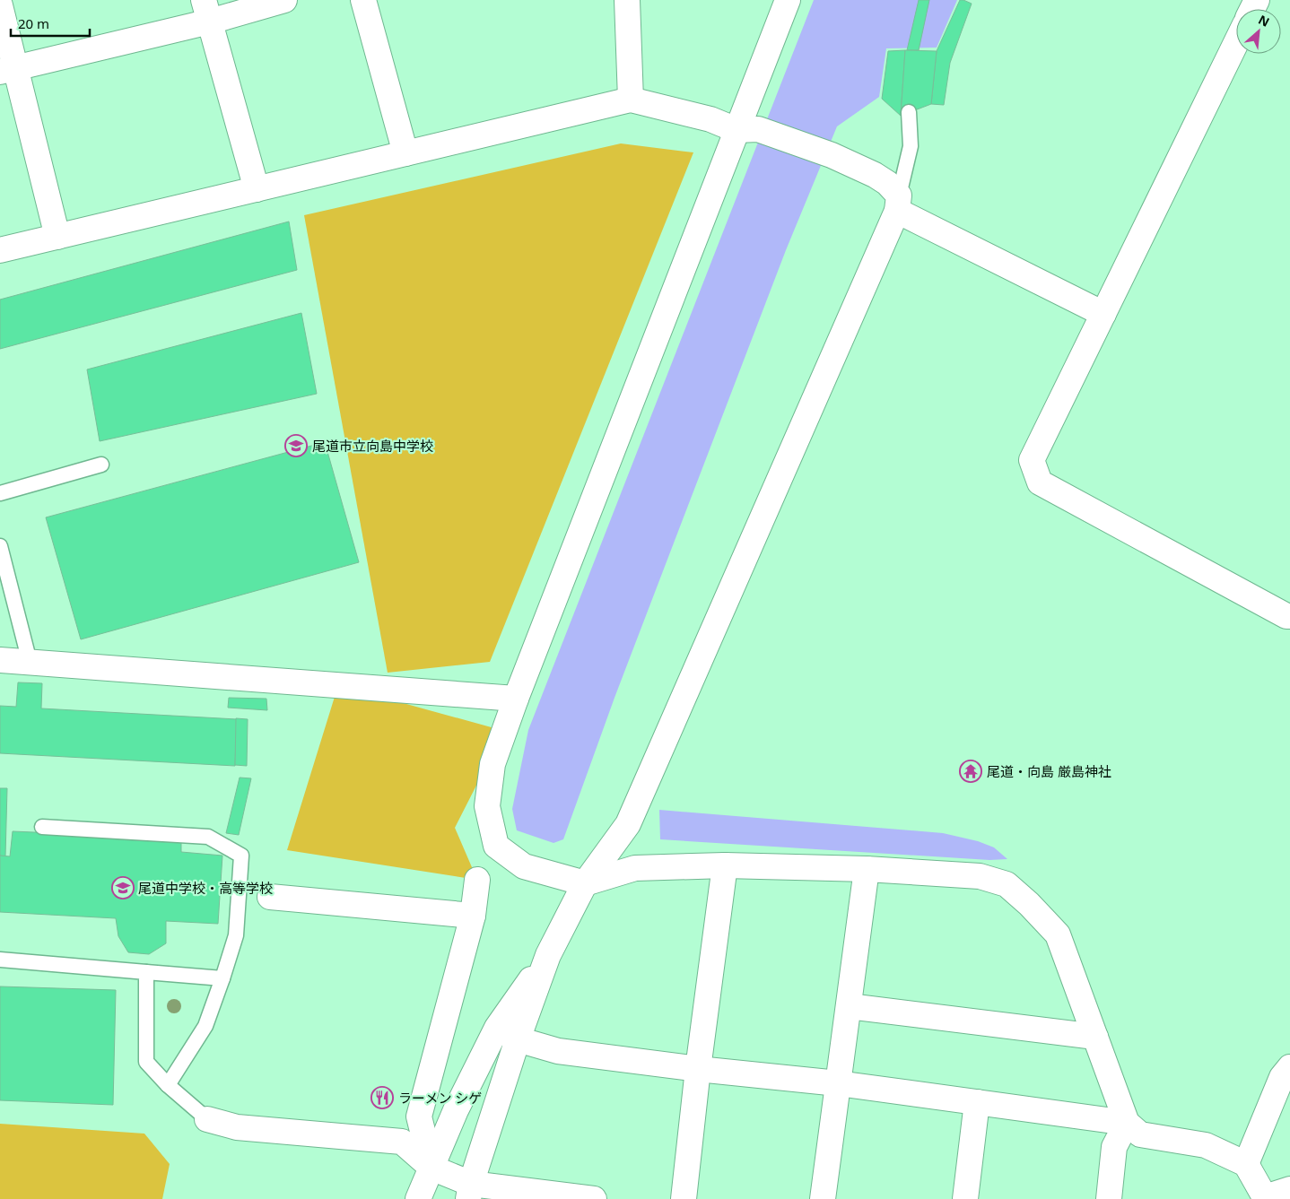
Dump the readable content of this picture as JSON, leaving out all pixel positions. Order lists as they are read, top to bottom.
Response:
{
  "places": {
    "school or university": ["尾道市立向島中学校", "尾道中学校・高等学校"],
    "temple": ["尾道・向島 厳島神社"],
    "restaurant": ["ラーメン シゲ"]
  },
  "scale_bar": "20 m",
  "north": "top right"
}
